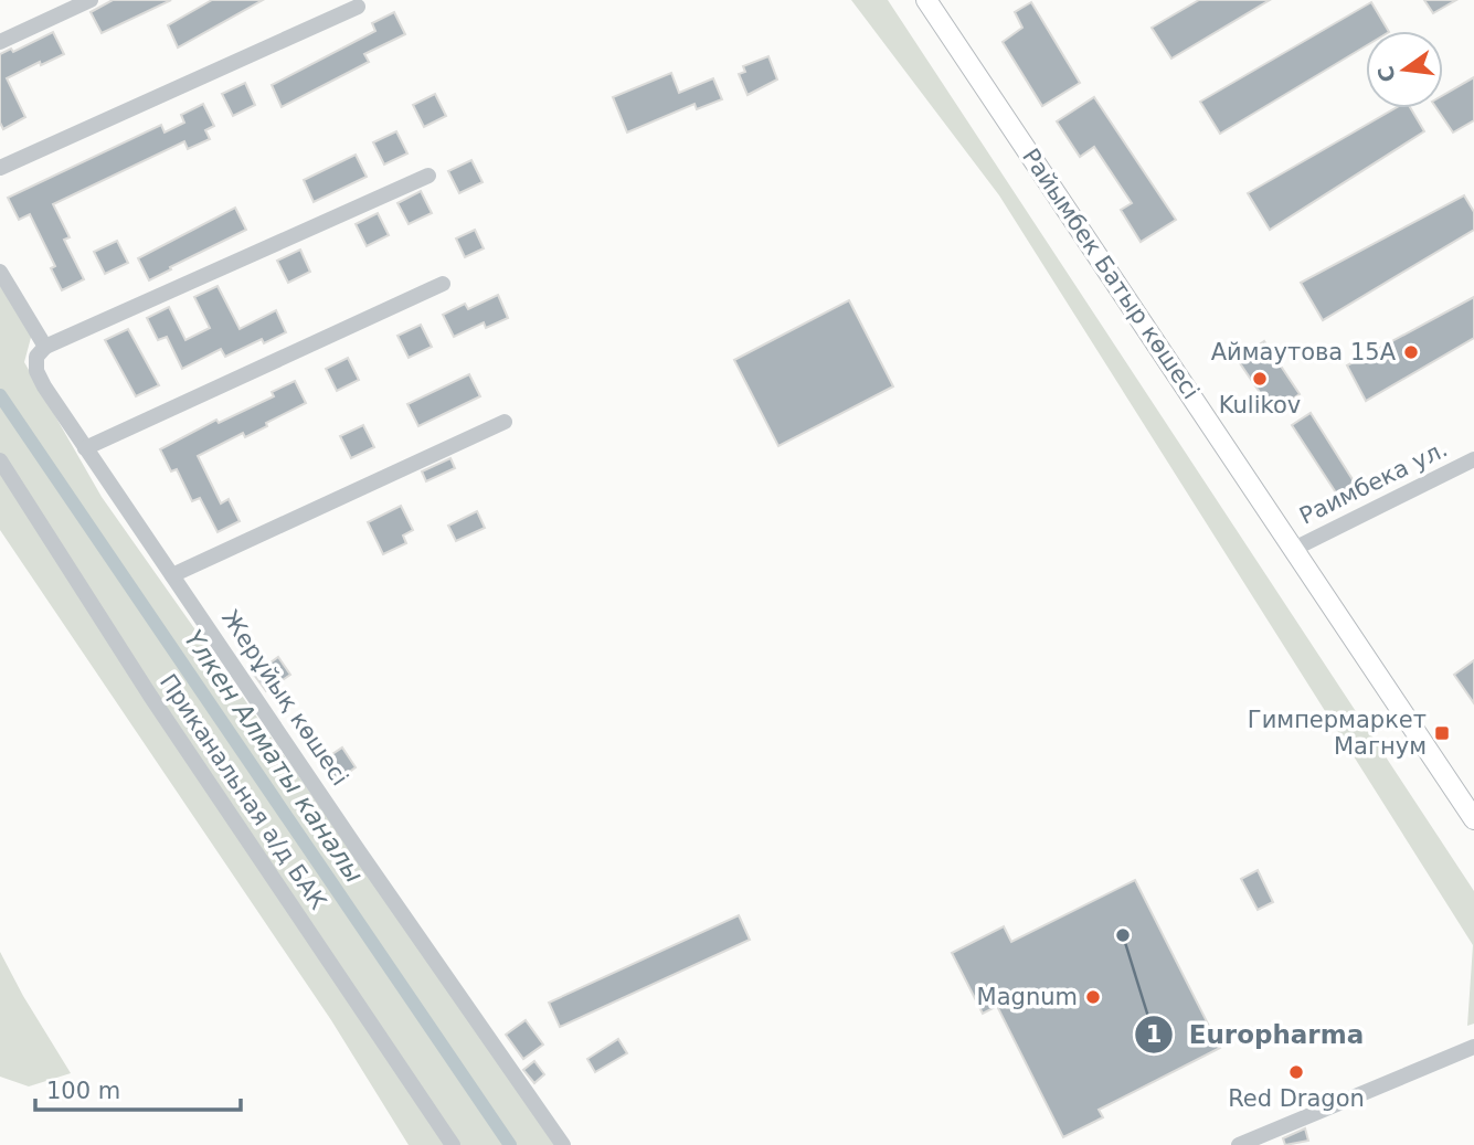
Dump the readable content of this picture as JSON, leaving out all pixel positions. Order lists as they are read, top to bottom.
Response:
{
  "streets": {
    "main road": ["Райымбек Батыр көшесі"],
    "street": ["Раимбека ул.", "Жерұйық көшесі", "Приканальная а/д БАК"]
  },
  "crossings": [
    ["Райымбек Батыр көшесі", "Раимбека ул."]
  ],
  "water": ["Үлкен Алматы каналы"],
  "places": {
    "other": [
      "Аймаутова 15А",
      "Kulikov",
      "Europharma",
      "Magnum",
      "Red Dragon"
    ],
    "transit": ["Гимпермаркет Магнум"]
  },
  "scale_bar": "100 m",
  "north": "left"
}
